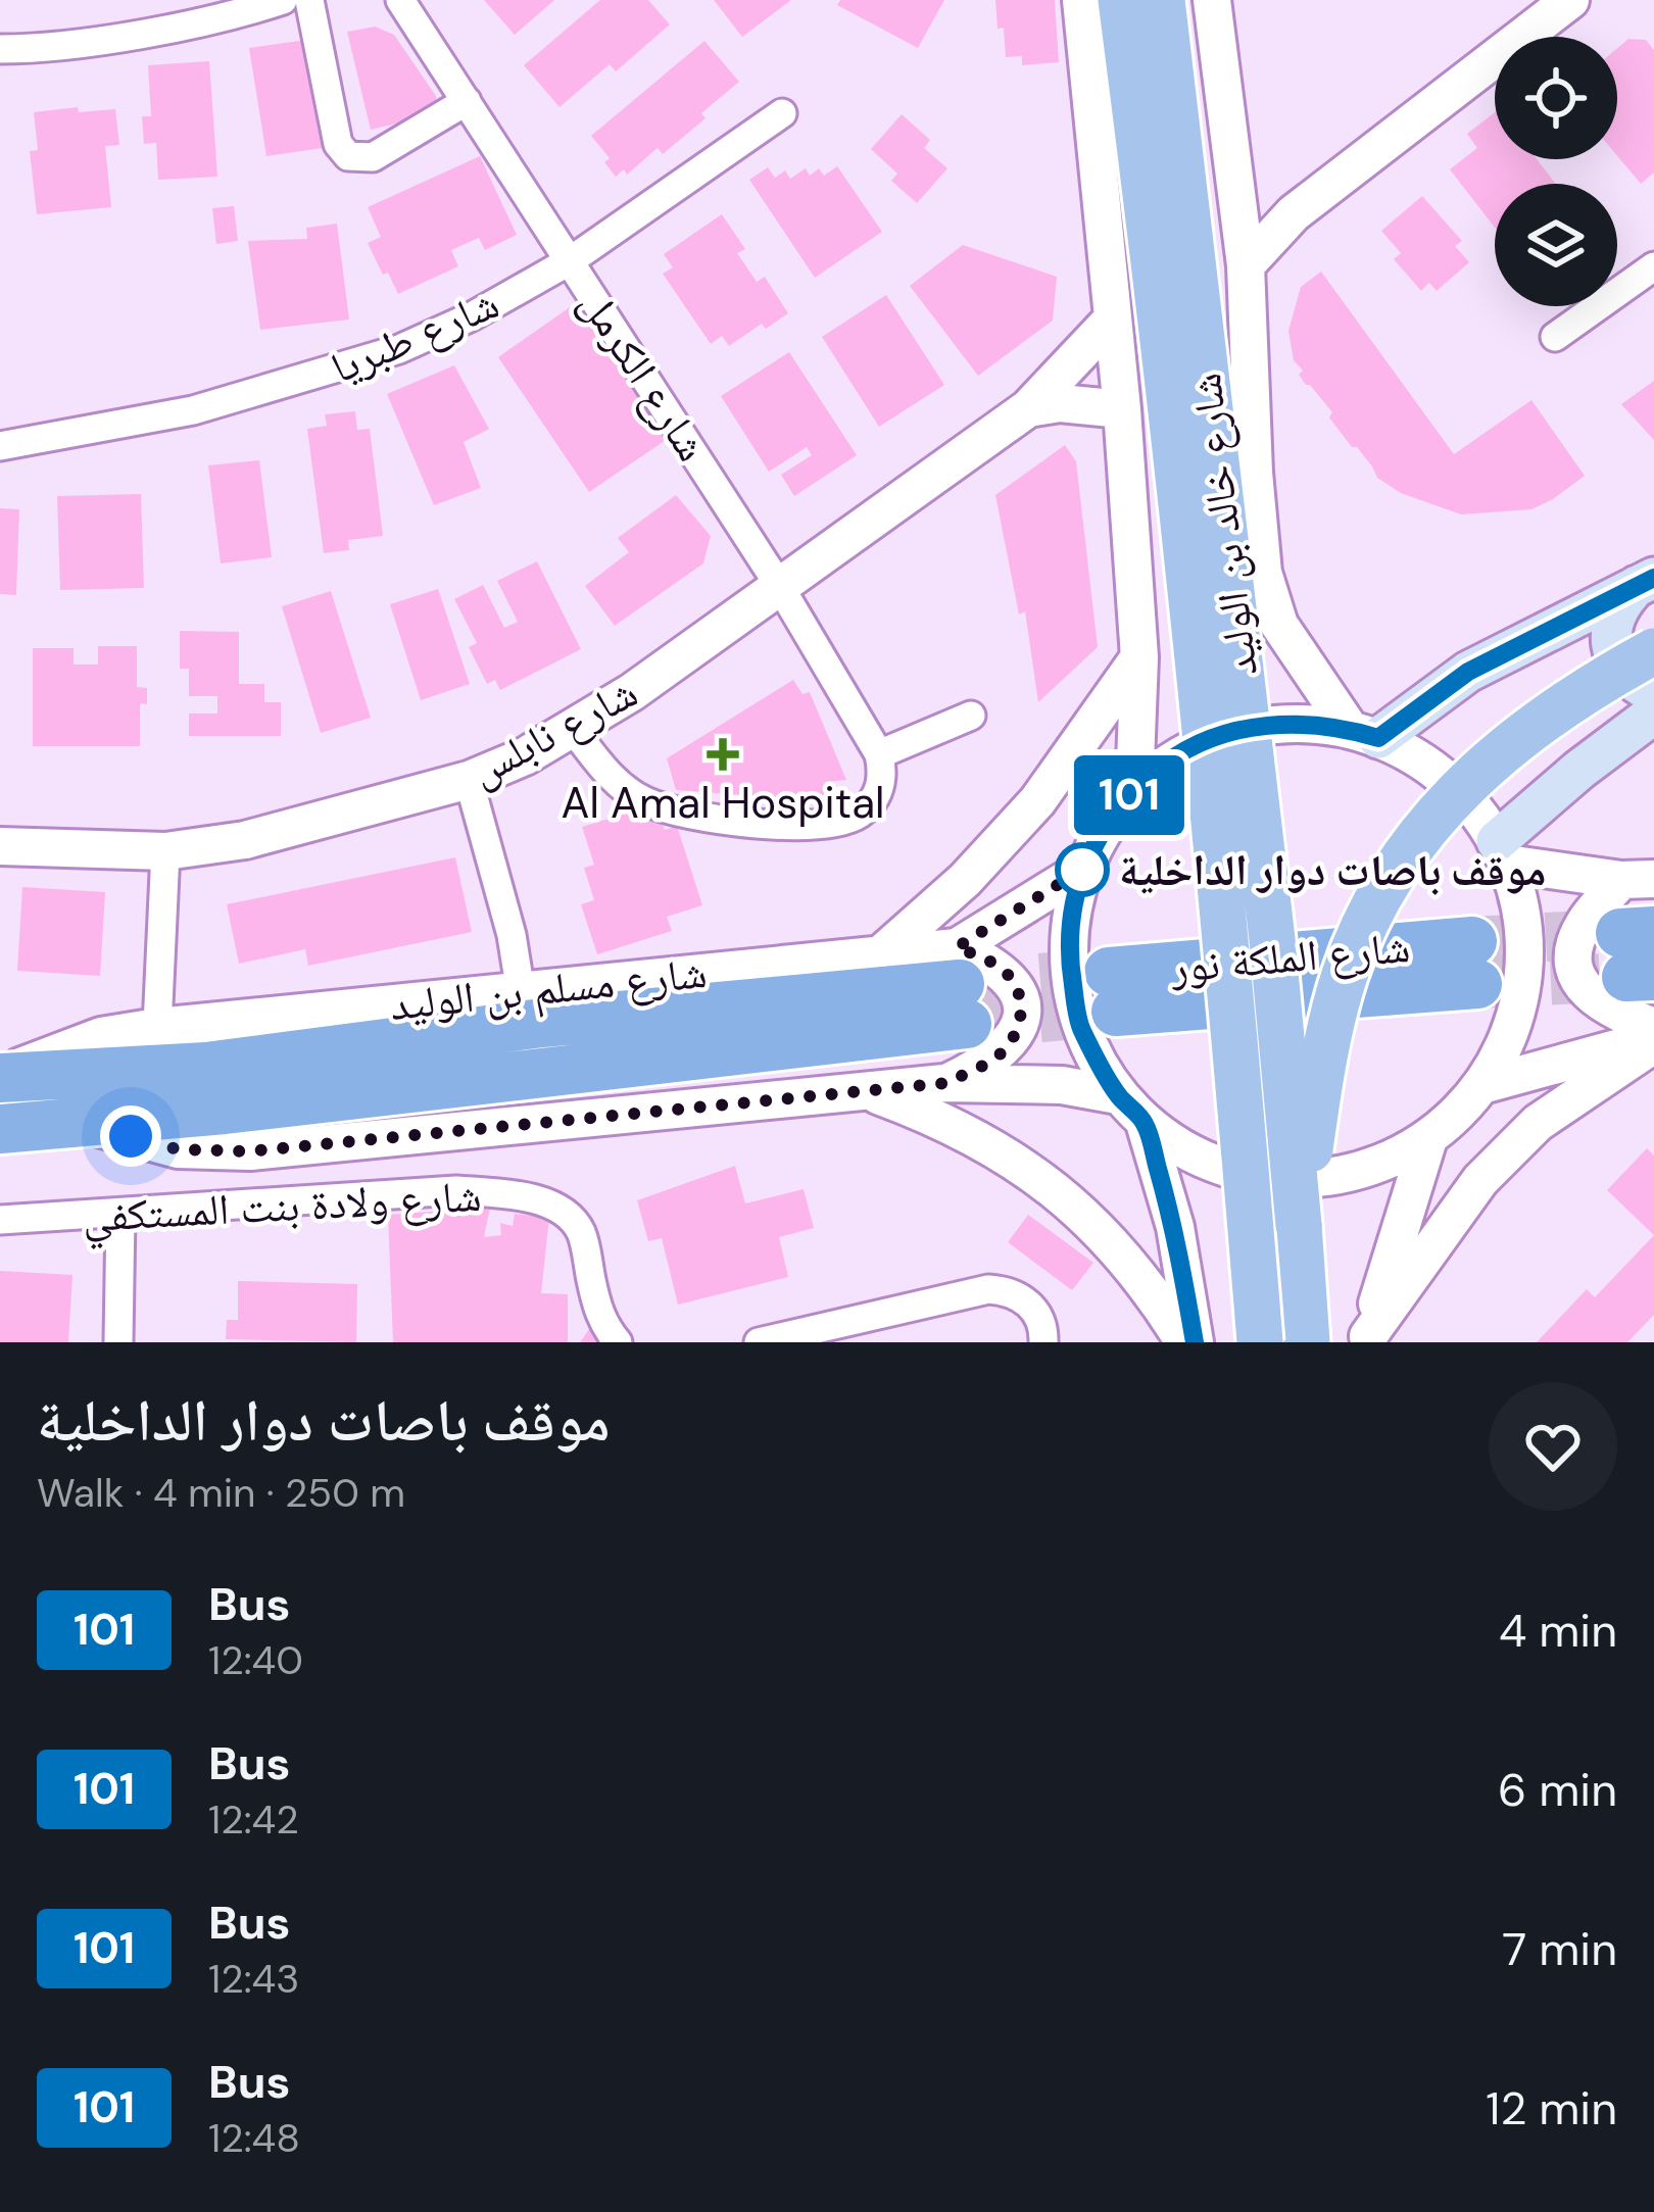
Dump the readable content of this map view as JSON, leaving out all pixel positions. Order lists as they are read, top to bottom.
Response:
{
  "streets": {
    "highway": ["شارع الملكة نور", "شارع مسلم بن الوليد"],
    "main road": ["شارع خالد بن الوليد"],
    "street": [
      "شارع طبريا",
      "شارع الكرمل",
      "شارع نابلس",
      "شارع ولادة بنت المستكفي"
    ]
  },
  "crossings": [
    ["شارع طبريا", "شارع الكرمل"],
    ["شارع الكرمل", "شارع نابلس"],
    ["شارع خالد بن الوليد", "شارع نابلس"]
  ],
  "places": {
    "health": ["Al Amal Hospital"],
    "other": ["موقف باصات دوار الداخلية"]
  },
  "lines": ["bus line 101"],
  "page": {
    "on_map": "101",
    "heading": ["موقف باصات دوار الداخلية", "Walk · 4 min · 250 m"],
    "list": [
      {
        "mark": "101",
        "name": "Bus",
        "note": "12:40",
        "value": "4 min"
      },
      {
        "mark": "101",
        "name": "Bus",
        "note": "12:42",
        "value": "6 min"
      },
      {
        "mark": "101",
        "name": "Bus",
        "note": "12:43",
        "value": "7 min"
      },
      {
        "mark": "101",
        "name": "Bus",
        "note": "12:48",
        "value": "12 min"
      }
    ]
  }
}
